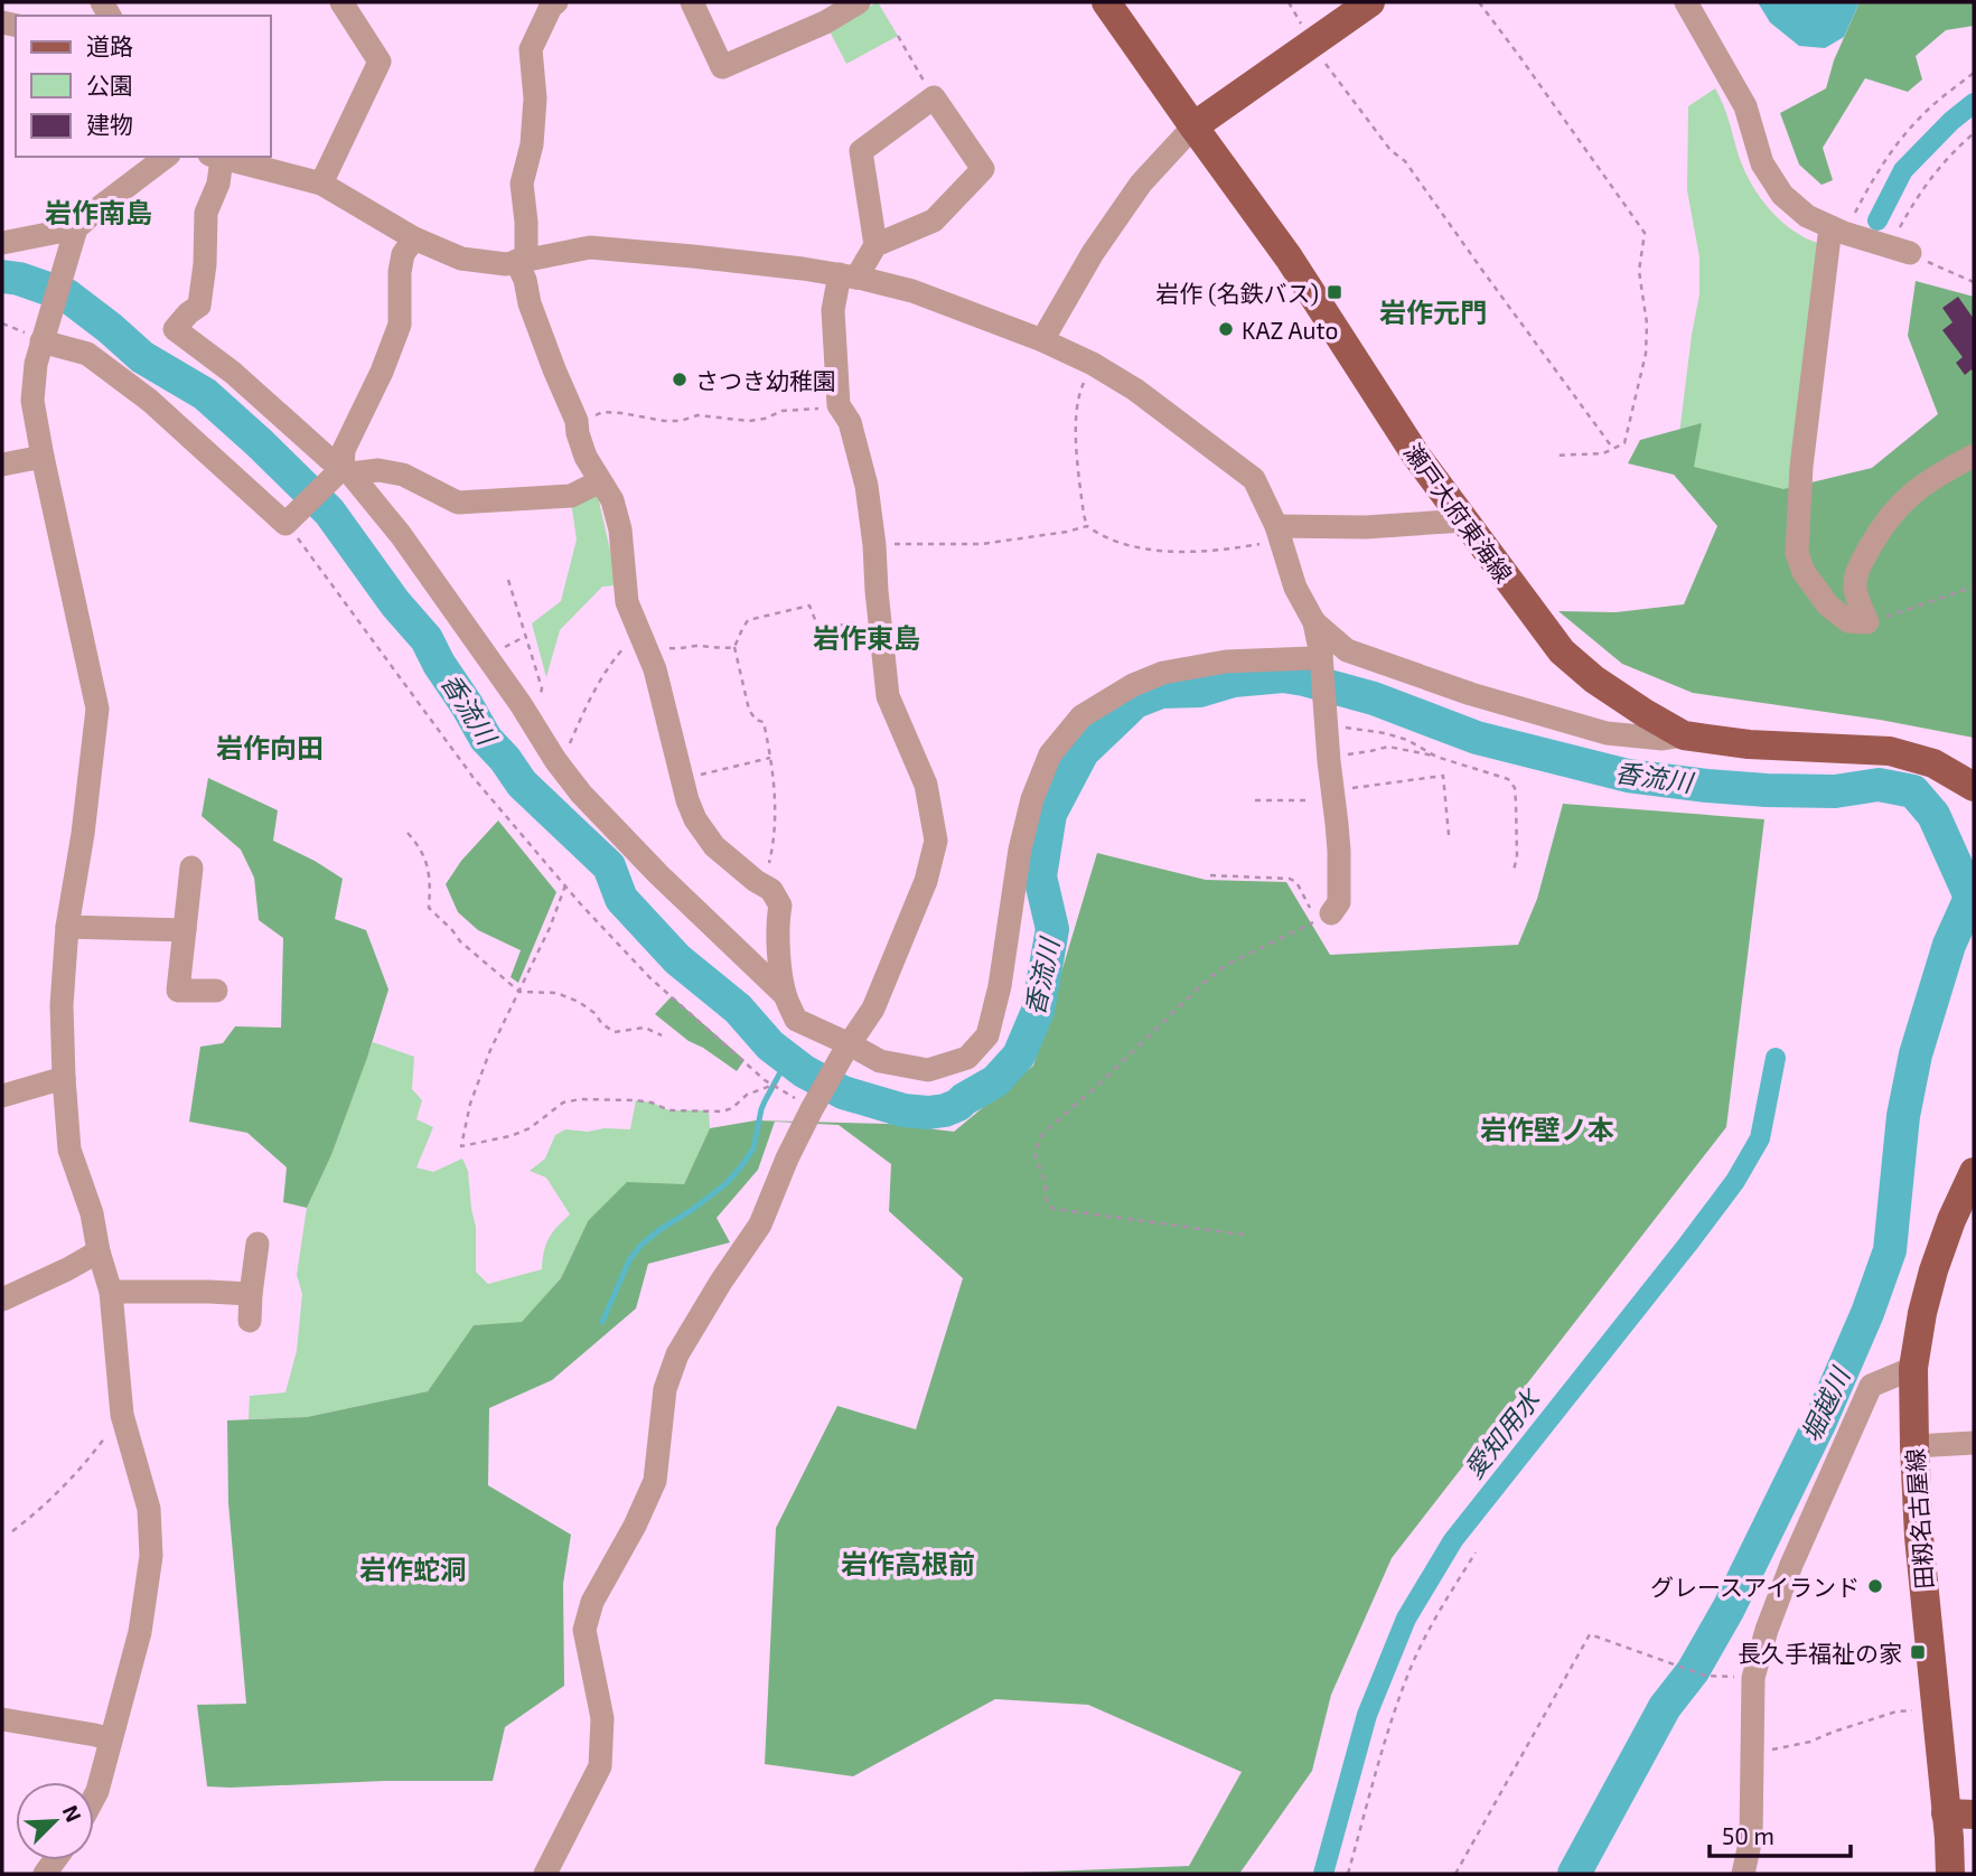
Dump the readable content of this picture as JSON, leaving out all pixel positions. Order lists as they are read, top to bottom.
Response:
{
  "streets": {
    "main road": ["瀬戸大府東海線", "田籾名古屋線"]
  },
  "districts": [
    "岩作南島",
    "岩作元門",
    "岩作東島",
    "岩作向田",
    "岩作壁ノ本",
    "岩作高根前",
    "岩作蛇洞"
  ],
  "water": ["香流川", "堀越川", "愛知用水"],
  "places": {
    "transit": ["岩作 (名鉄バス)", "長久手福祉の家"],
    "other": ["KAZ Auto", "さつき幼稚園", "グレースアイランド"]
  },
  "legend": ["道路", "公園", "建物"],
  "scale_bar": "50 m",
  "north": "top right"
}
